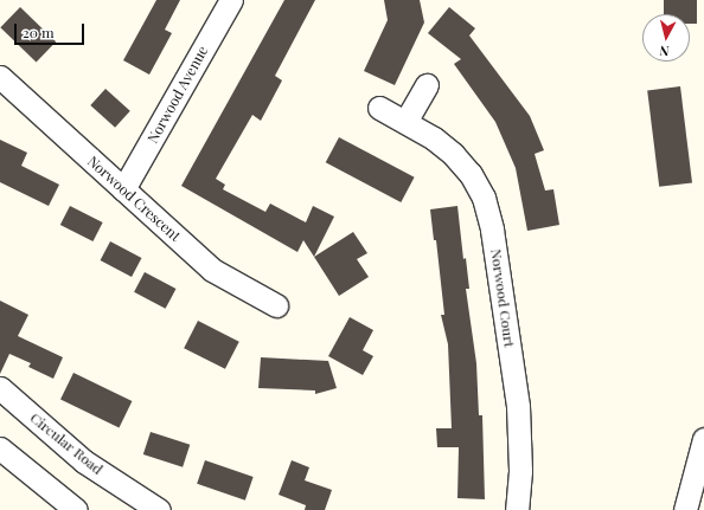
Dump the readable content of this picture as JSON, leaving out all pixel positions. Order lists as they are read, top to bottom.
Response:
{
  "streets": {
    "street": [
      "Norwood Avenue",
      "Norwood Crescent",
      "Norwood Court",
      "Circular Road"
    ]
  },
  "crossings": [
    ["Norwood Avenue", "Norwood Crescent"]
  ],
  "scale_bar": "20 m",
  "north": "bottom"
}
